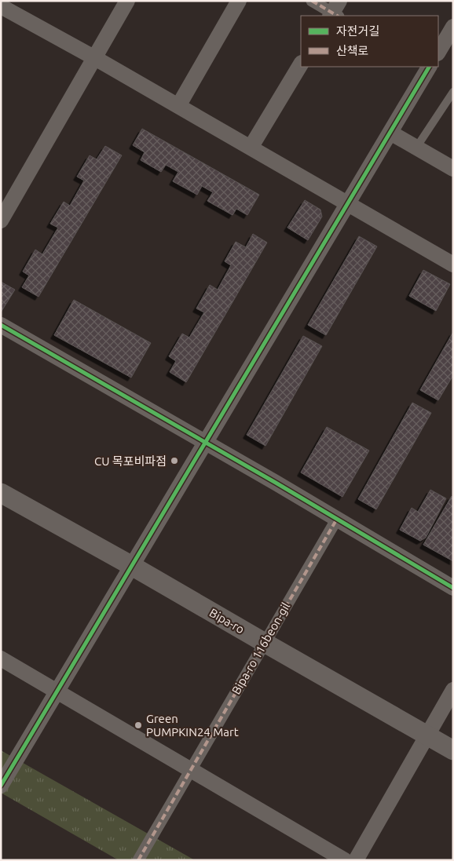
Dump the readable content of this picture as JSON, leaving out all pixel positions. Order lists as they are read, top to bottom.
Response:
{
  "streets": {
    "street": ["Bipa-ro", "Bipa-ro 116beon-gil"]
  },
  "crossings": [
    ["Bipa-ro", "Bipa-ro 116beon-gil"]
  ],
  "places": ["CU 목포비파점", "Green PUMPKIN24 Mart"],
  "legend": ["자전거길", "산책로"]
}
